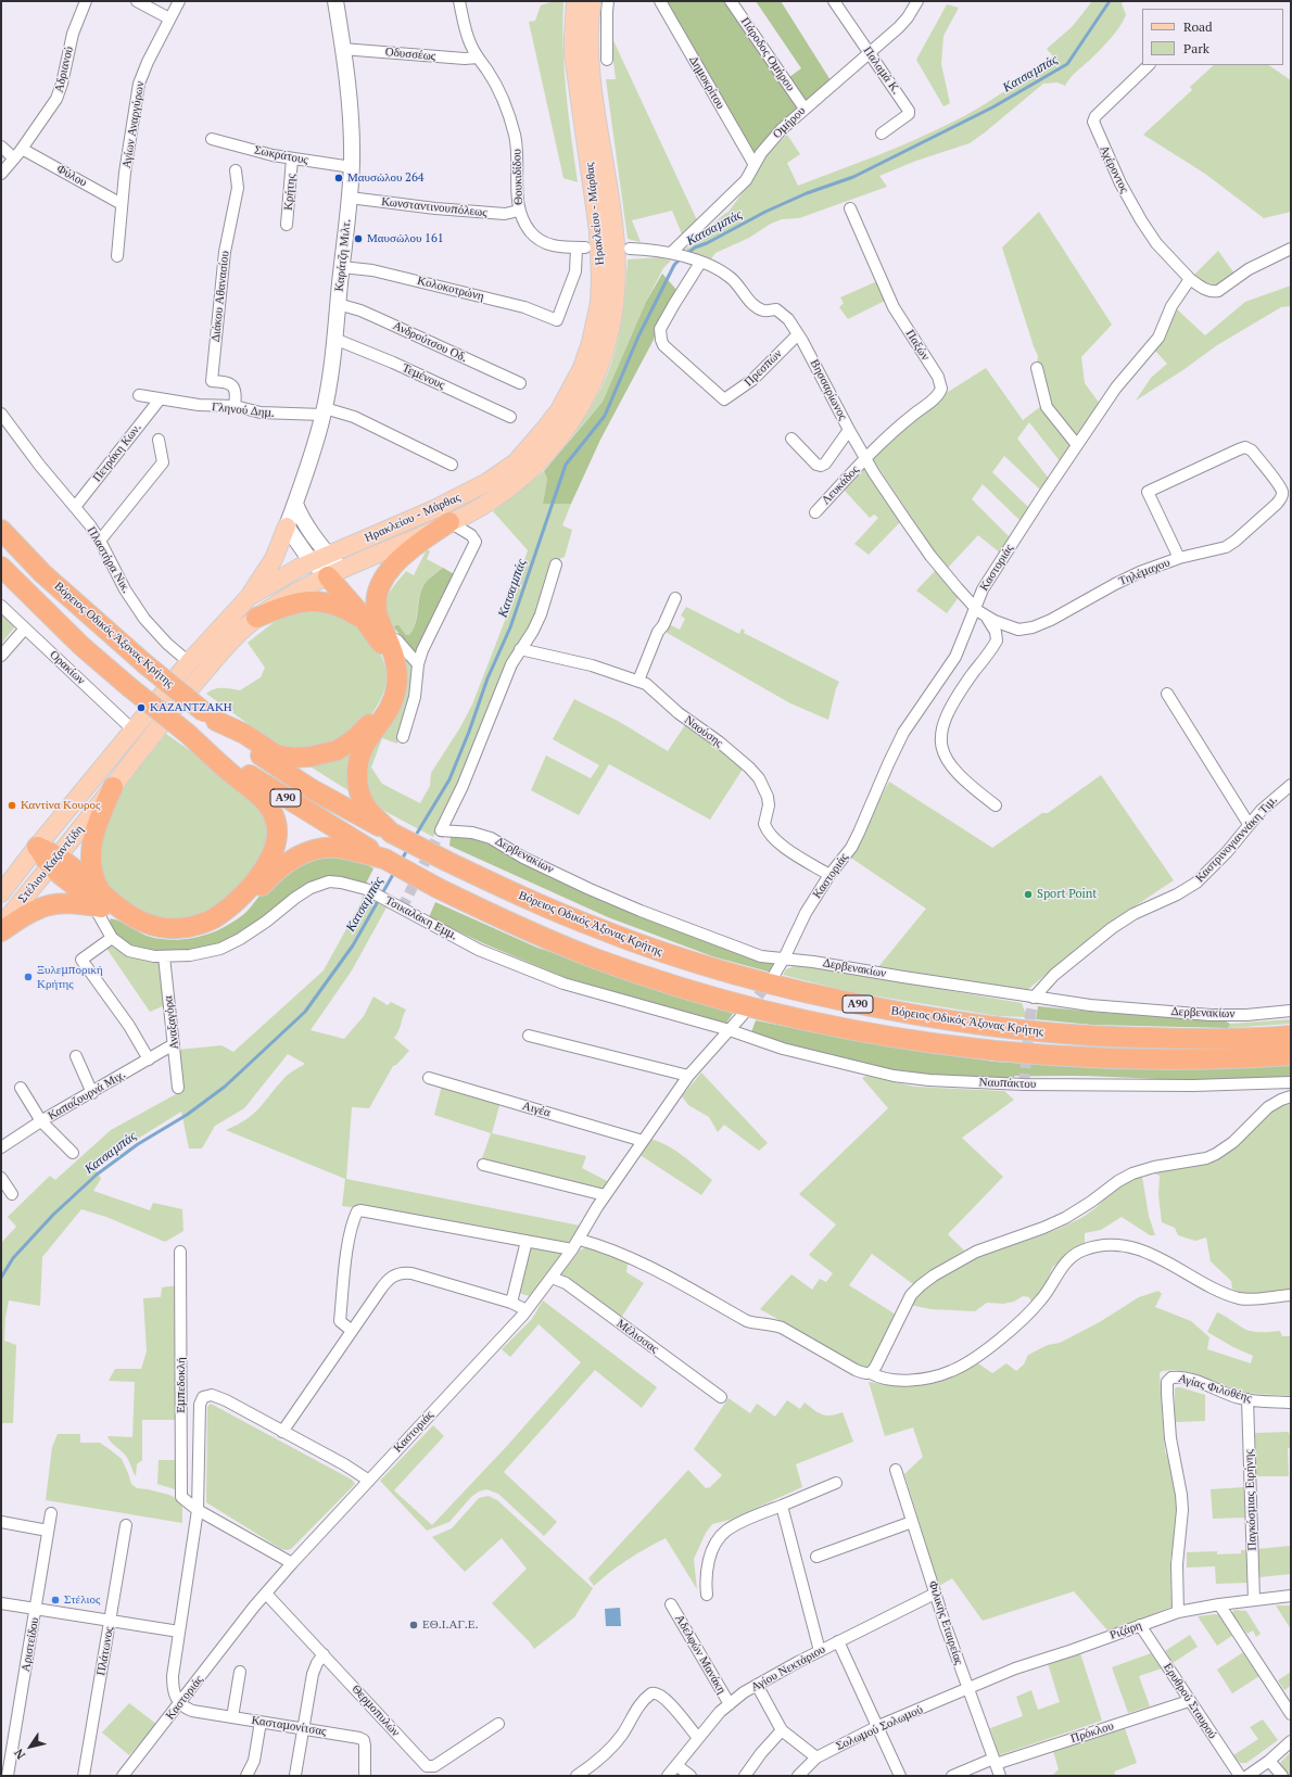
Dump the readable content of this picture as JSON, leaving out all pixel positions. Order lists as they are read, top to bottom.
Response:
{
  "streets": {
    "highway": ["Βόρειος Οδικός Άξονας Κρήτης", "Α90"],
    "main road": ["Ηρακλείου - Μάρθας", "Στέλιου Καζαντζίδη"],
    "street": [
      "Οδυσσέως",
      "Πάροδος Ομήρου",
      "Αδριανού",
      "Παλαμά Κ.",
      "Δημοκρίτου",
      "Ομήρου",
      "Αγίων Αναργύρων",
      "Σωκράτους",
      "Αχέροντος",
      "Φύλου",
      "Θουκιδίδου",
      "Κρήτης",
      "Κωνσταντινουπόλεως",
      "Καράτζη Μιλτ.",
      "Κολοκοτρώνη",
      "Διάκου Αθανασίου",
      "Ανδρούτσου Οδ.",
      "Παξών",
      "Πρεσπών",
      "Τεμένους",
      "Βησσαρίωνος",
      "Γληνού Δημ.",
      "Πετράκη Κων.",
      "Λευκάδος",
      "Πλαστήρα Νικ.",
      "Καστοριάς",
      "Τηλέμαχου",
      "Ορακίων",
      "Ναούσης",
      "Καστρινογιαννάκη Τιμ.",
      "Δερβενακίων",
      "Τσικαλάκη Εμμ.",
      "Αναξαγόρα",
      "Ναυπάκτου",
      "Καπαζουρνά Μιχ.",
      "Αιγέα",
      "Μέλισσας",
      "Εμπεδοκλή",
      "Αγίας Φιλοθέης",
      "Παγκόσμιας Ειρήνης",
      "Φιλικής Εταιρείας",
      "Ριζάρη",
      "Αριστείδου",
      "Πλάτωνος",
      "Αδελφών Μανάκη",
      "Αγίου Νεκτάριου",
      "Ερυθρού Σταυρού",
      "Θερμοπυλών",
      "Κασταμονίτσας",
      "Σολωμού Σολωμού",
      "Πρόκλου"
    ]
  },
  "crossings": [
    ["Οδυσσέως", "Θουκιδίδου"],
    ["Οδυσσέως", "Καράτζη Μιλτ."],
    ["Πάροδος Ομήρου", "Ομήρου"],
    ["Αδριανού", "Φύλου"],
    ["Παλαμά Κ.", "Ομήρου"],
    ["Δημοκρίτου", "Ομήρου"],
    ["Ομήρου", "Βησσαρίωνος"],
    ["Αγίων Αναργύρων", "Φύλου"],
    ["Σωκράτους", "Κρήτης"],
    ["Σωκράτους", "Καράτζη Μιλτ."],
    ["Αχέροντος", "Καστοριάς"],
    ["Θουκιδίδου", "Κωνσταντινουπόλεως"],
    ["Θουκιδίδου", "Κολοκοτρώνη"],
    ["Κωνσταντινουπόλεως", "Καράτζη Μιλτ."],
    ["Ηρακλείου - Μάρθας", "Στέλιου Καζαντζίδη"],
    ["Καράτζη Μιλτ.", "Κολοκοτρώνη"],
    ["Καράτζη Μιλτ.", "Ανδρούτσου Οδ."],
    ["Καράτζη Μιλτ.", "Τεμένους"],
    ["Καράτζη Μιλτ.", "Γληνού Δημ."],
    ["Διάκου Αθανασίου", "Γληνού Δημ."],
    ["Παξών", "Βησσαρίωνος"],
    ["Παξών", "Λευκάδος"],
    ["Πρεσπών", "Βησσαρίωνος"],
    ["Βησσαρίωνος", "Λευκάδος"],
    ["Βησσαρίωνος", "Καστοριάς"],
    ["Βησσαρίωνος", "Τηλέμαχου"],
    ["Γληνού Δημ.", "Πετράκη Κων."],
    ["Πετράκη Κων.", "Πλαστήρα Νικ."],
    ["Πλαστήρα Νικ.", "Στέλιου Καζαντζίδη"],
    ["Καστοριάς", "Τηλέμαχου"],
    ["Καστοριάς", "Ναούσης"],
    ["Καστοριάς", "Δερβενακίων"],
    ["Καστοριάς", "Τσικαλάκη Εμμ."],
    ["Καστοριάς", "Ναυπάκτου"],
    ["Καστοριάς", "Αιγέα"],
    ["Καστοριάς", "Μέλισσας"],
    ["Καστοριάς", "Εμπεδοκλή"],
    ["Καστοριάς", "Θερμοπυλών"],
    ["Καστοριάς", "Κασταμονίτσας"],
    ["Ορακίων", "Στέλιου Καζαντζίδη"],
    ["Ναούσης", "Δερβενακίων"],
    ["Καστρινογιαννάκη Τιμ.", "Δερβενακίων"],
    ["Τσικαλάκη Εμμ.", "Αναξαγόρα"],
    ["Τσικαλάκη Εμμ.", "Ναυπάκτου"],
    ["Αναξαγόρα", "Καπαζουρνά Μιχ."],
    ["Εμπεδοκλή", "Κασταμονίτσας"],
    ["Αγίας Φιλοθέης", "Παγκόσμιας Ειρήνης"],
    ["Αγίας Φιλοθέης", "Ριζάρη"],
    ["Παγκόσμιας Ειρήνης", "Ριζάρη"],
    ["Φιλικής Εταιρείας", "Ριζάρη"],
    ["Φιλικής Εταιρείας", "Αγίου Νεκτάριου"],
    ["Φιλικής Εταιρείας", "Σολωμού Σολωμού"],
    ["Φιλικής Εταιρείας", "Πρόκλου"],
    ["Ριζάρη", "Ερυθρού Σταυρού"],
    ["Ριζάρη", "Σολωμού Σολωμού"],
    ["Αδελφών Μανάκη", "Αγίου Νεκτάριου"],
    ["Ερυθρού Σταυρού", "Πρόκλου"]
  ],
  "water": ["Κατσαμπάς"],
  "places": [
    "Μαυσώλου 264",
    "Μαυσώλου 161",
    "ΚΑΖΑΝΤΖΑΚΗ",
    "Καντίνα Κουρος",
    "Sport Point",
    "Ξυλεμπορική Κρήτης",
    "Στέλιος",
    "ΕΘ.Ι.ΑΓ.Ε."
  ],
  "legend": ["Road", "Park"],
  "north": "bottom left"
}
